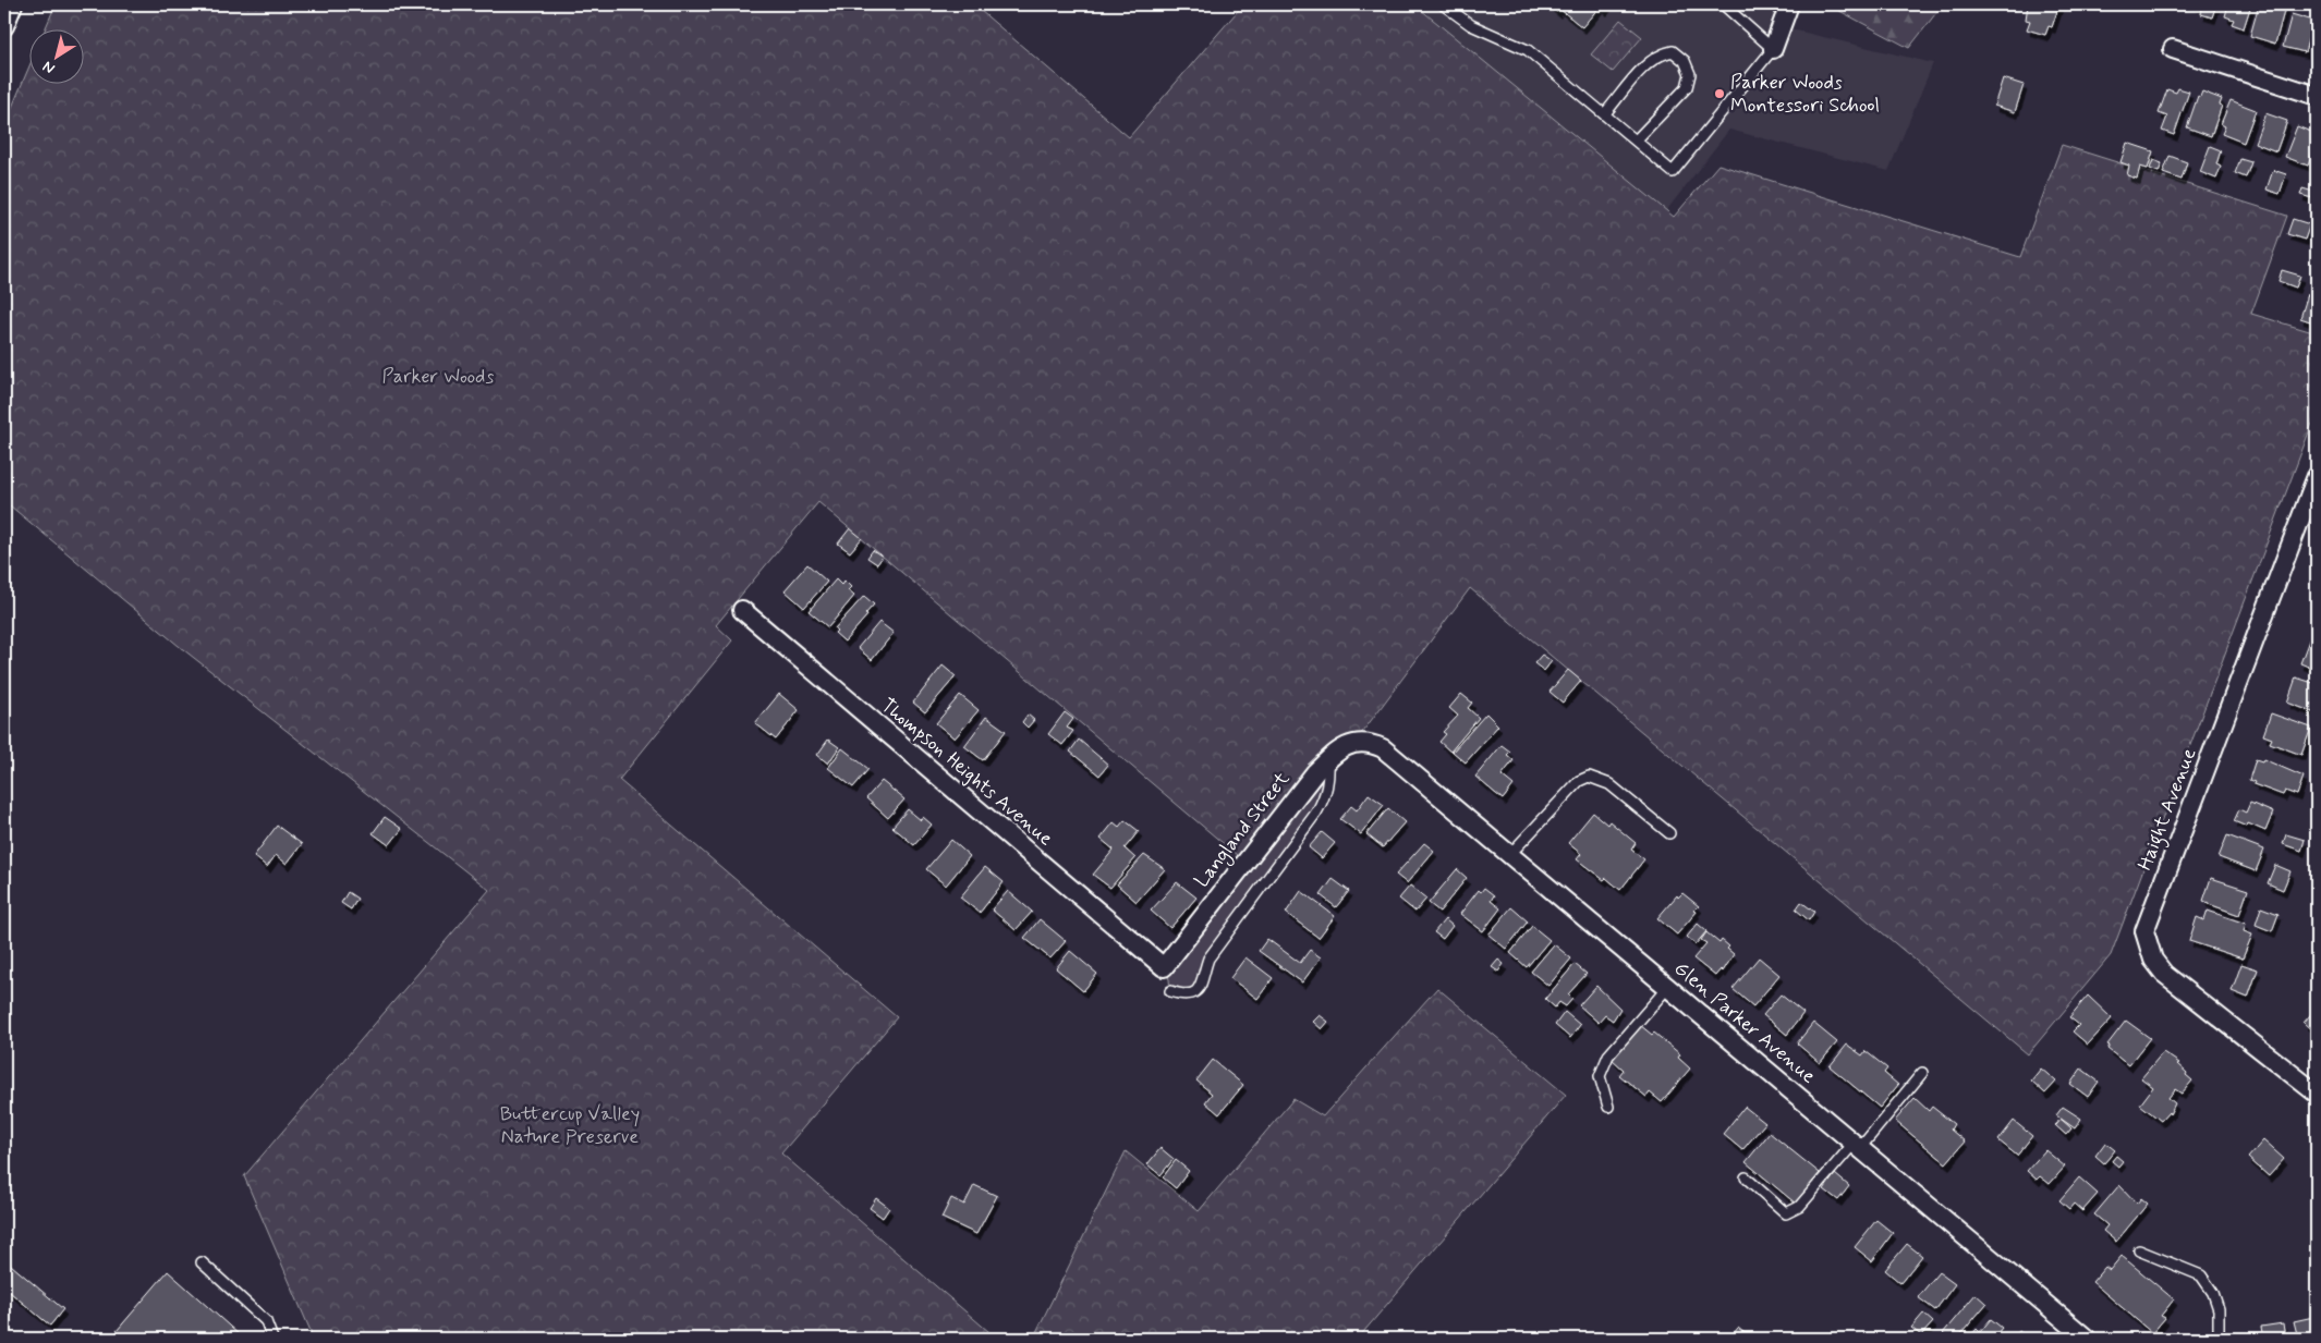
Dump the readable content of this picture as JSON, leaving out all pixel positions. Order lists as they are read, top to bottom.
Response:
{
  "streets": {
    "street": [
      "Thompson Heights Avenue",
      "Haight Avenue",
      "Langland Street",
      "Glen Parker Avenue"
    ]
  },
  "crossings": [
    ["Thompson Heights Avenue", "Langland Street"],
    ["Langland Street", "Glen Parker Avenue"]
  ],
  "parks": ["Parker Woods", "Buttercup Valley Nature Preserve"],
  "places": ["Parker Woods Montessori School"],
  "north": "bottom left"
}
